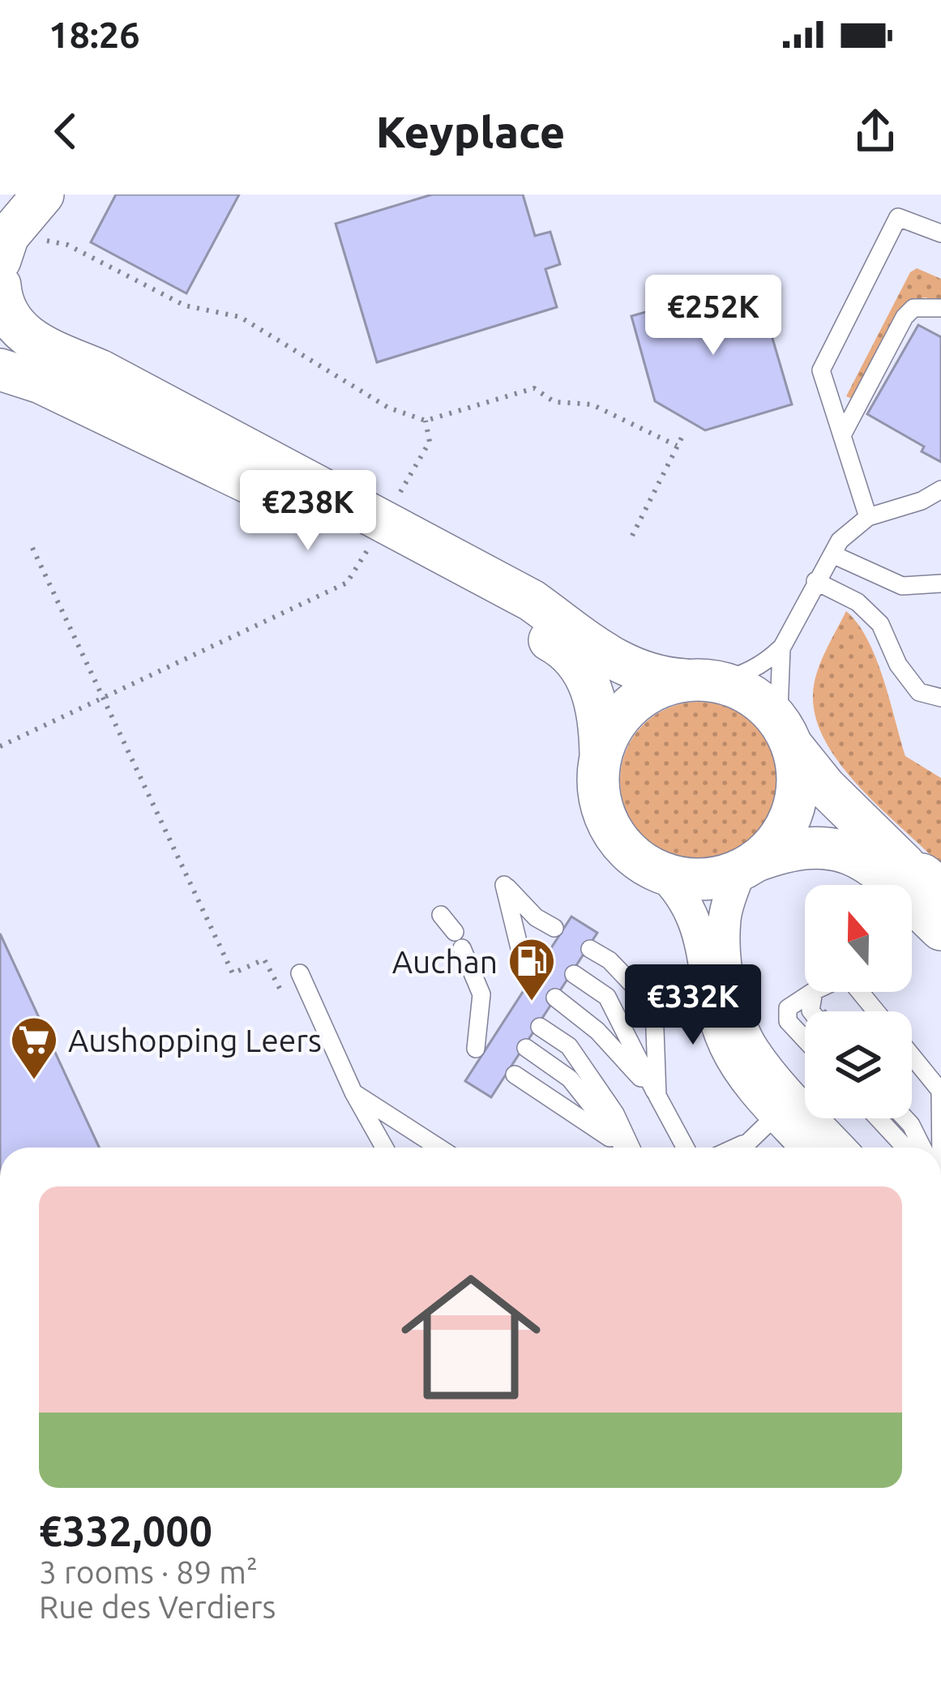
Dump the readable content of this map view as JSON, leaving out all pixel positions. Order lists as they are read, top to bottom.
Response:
{
  "places": {
    "fuel station": ["Auchan"],
    "supermarket": ["Aushopping Leers"]
  },
  "north": "top",
  "page": {
    "status": "18:26",
    "header": "Keyplace",
    "price": ["€252K", "€238K", "€332K"],
    "list": [
      {
        "name": "€332,000",
        "note": "3 rooms · 89 m² · Rue des Verdiers"
      }
    ]
  }
}
